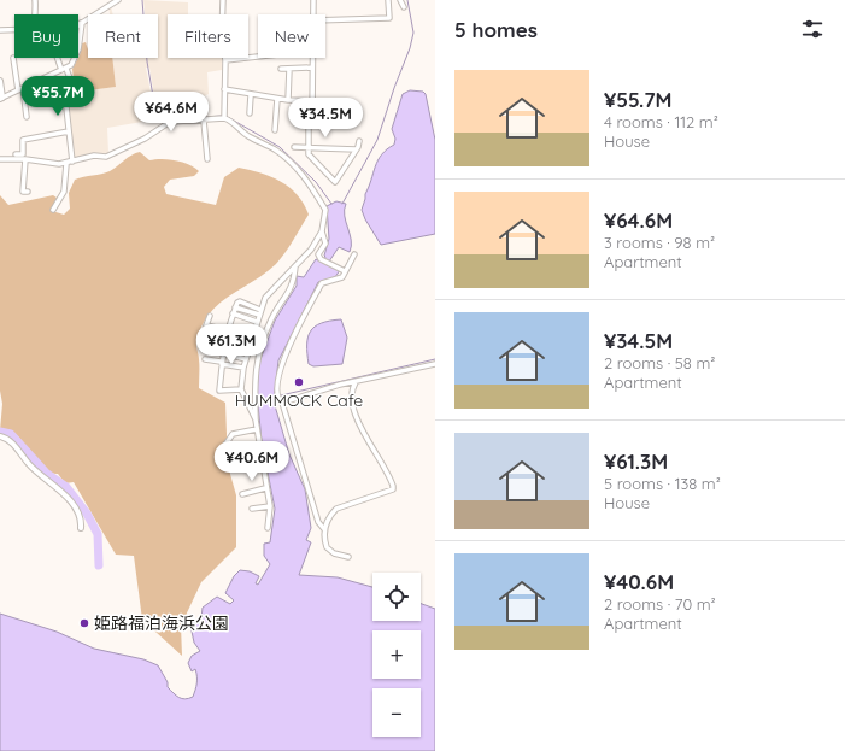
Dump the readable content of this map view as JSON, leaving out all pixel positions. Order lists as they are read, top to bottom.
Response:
{
  "places": ["HUMMOCK Cafe", "姫路福泊海浜公園"],
  "page": {
    "heading": "5 homes",
    "chip": [
      "Buy",
      "Rent",
      "Filters",
      "New"
    ],
    "list": [
      {
        "name": "¥55.7M",
        "note": "4 rooms · 112 m² · House"
      },
      {
        "name": "¥64.6M",
        "note": "3 rooms · 98 m² · Apartment"
      },
      {
        "name": "¥34.5M",
        "note": "2 rooms · 58 m² · Apartment"
      },
      {
        "name": "¥61.3M",
        "note": "5 rooms · 138 m² · House"
      },
      {
        "name": "¥40.6M",
        "note": "2 rooms · 70 m² · Apartment"
      }
    ],
    "price": [
      "¥55.7M",
      "¥64.6M",
      "¥34.5M",
      "¥61.3M",
      "¥40.6M"
    ],
    "map_buttons": ["+", "−"]
  }
}
